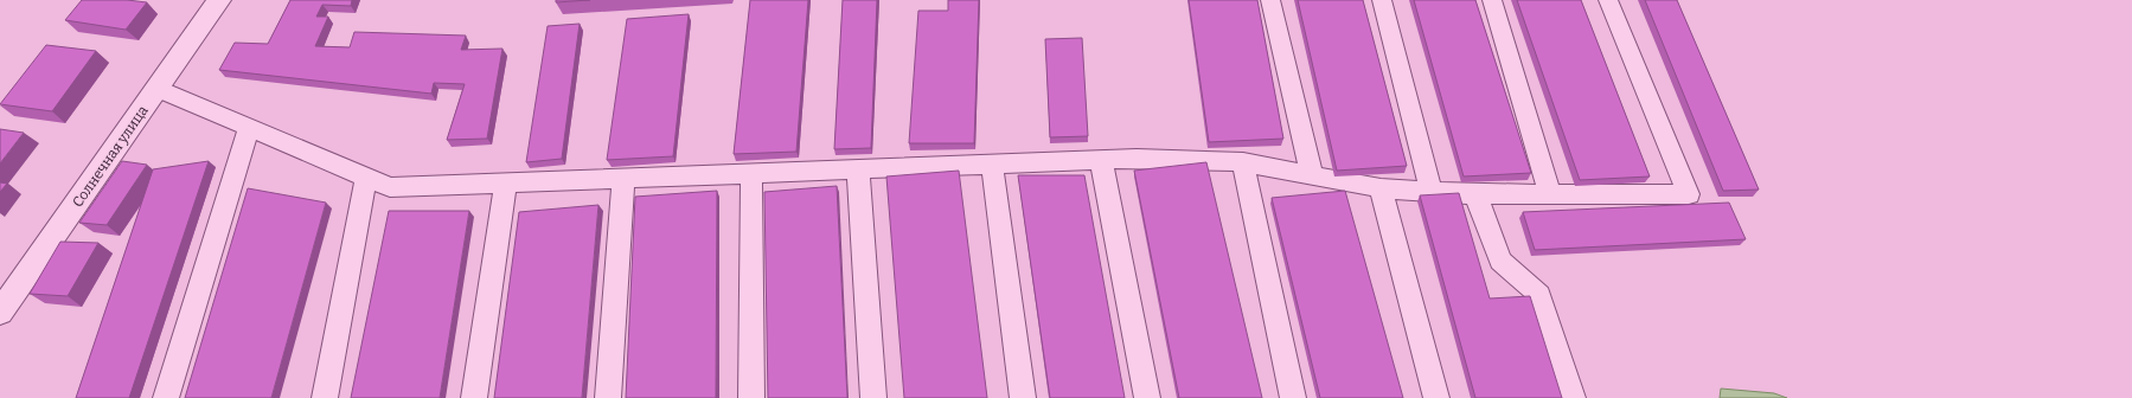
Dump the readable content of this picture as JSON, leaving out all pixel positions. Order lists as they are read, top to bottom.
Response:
{
  "streets": {
    "street": ["Солнечная улица"]
  }
}
